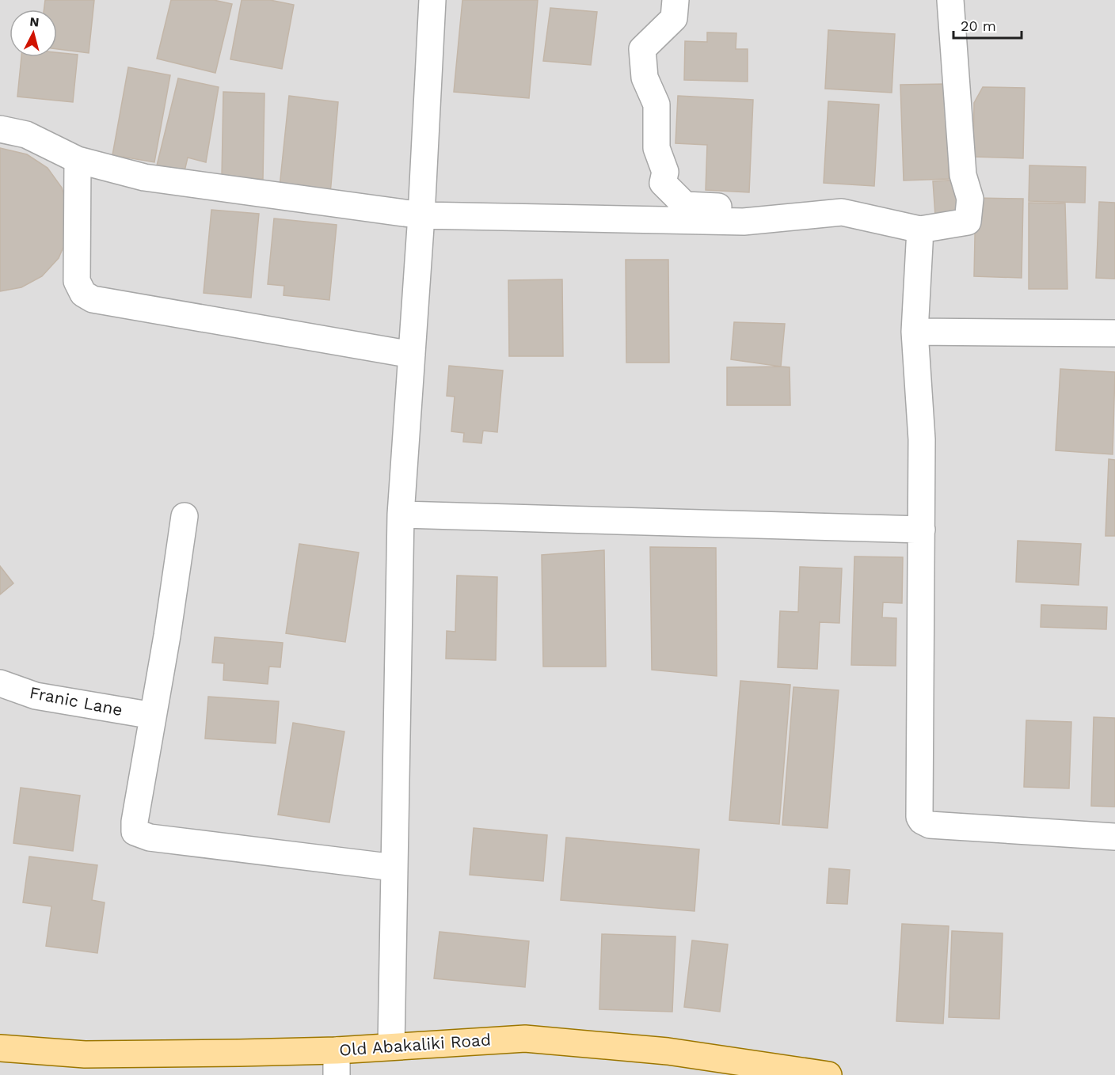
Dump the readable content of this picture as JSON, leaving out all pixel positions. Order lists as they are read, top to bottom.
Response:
{
  "streets": {
    "main road": ["Old Abakaliki Road"],
    "street": ["Franic Lane"]
  },
  "scale_bar": "20 m",
  "north": "top"
}
